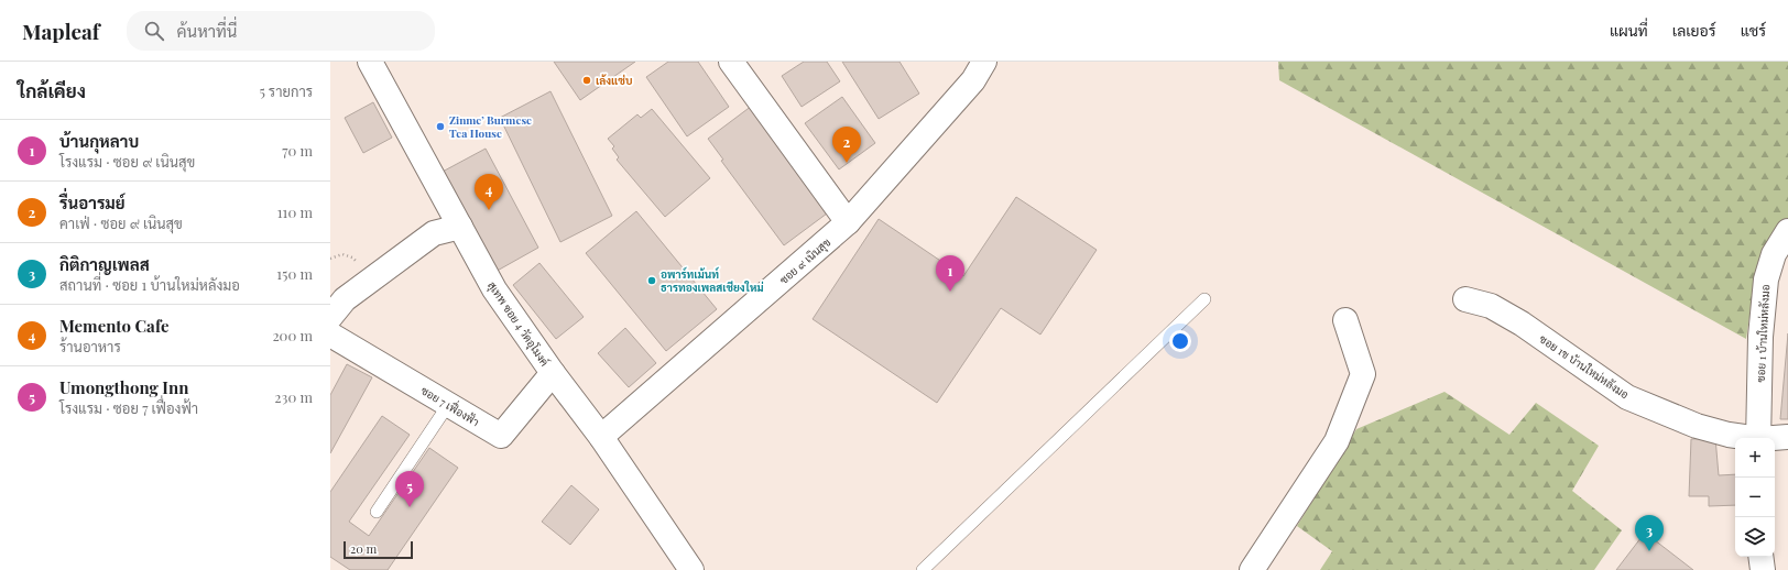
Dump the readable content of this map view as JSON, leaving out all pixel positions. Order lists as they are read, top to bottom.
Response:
{
  "streets": {
    "street": [
      "ซอย ๙ เนินสุข",
      "สุเทพ ซอย 4 วัดอุโมงค์",
      "ซอย 1 บ้านใหม่หลังมอ",
      "ซอย 1ข บ้านใหม่หลังมอ",
      "ซอย 7 เฟื่องฟ้า"
    ]
  },
  "crossings": [
    ["ซอย ๙ เนินสุข", "สุเทพ ซอย 4 วัดอุโมงค์"],
    ["สุเทพ ซอย 4 วัดอุโมงค์", "ซอย 7 เฟื่องฟ้า"]
  ],
  "places": ["เล้งแซ่บ", "Zinme’ Burmese Tea House", "อพาร์ทเม้นท์ ธารทองเพลสเชียงใหม่"],
  "scale_bar": "20 m",
  "page": {
    "header": "Mapleaf",
    "search": "ค้นหาที่นี่",
    "nav": ["แผนที่", "เลเยอร์", "แชร์"],
    "heading": ["ใกล้เคียง", "5 รายการ"],
    "list": [
      {
        "mark": "1",
        "name": "บ้านกุหลาบ",
        "note": "โรงแรม · ซอย ๙ เนินสุข",
        "value": "70 m"
      },
      {
        "mark": "2",
        "name": "รื่นอารมย์",
        "note": "คาเฟ่ · ซอย ๙ เนินสุข",
        "value": "110 m"
      },
      {
        "mark": "3",
        "name": "กิติกาญเพลส",
        "note": "สถานที่ · ซอย 1 บ้านใหม่หลังมอ",
        "value": "150 m"
      },
      {
        "mark": "4",
        "name": "Memento Cafe",
        "note": "ร้านอาหาร",
        "value": "200 m"
      },
      {
        "mark": "5",
        "name": "Umongthong Inn",
        "note": "โรงแรม · ซอย 7 เฟื่องฟ้า",
        "value": "230 m"
      }
    ],
    "pins": [
      "2",
      "4",
      "1",
      "5",
      "3"
    ],
    "map_buttons": ["+", "−"],
    "scale": "20 m"
  }
}
